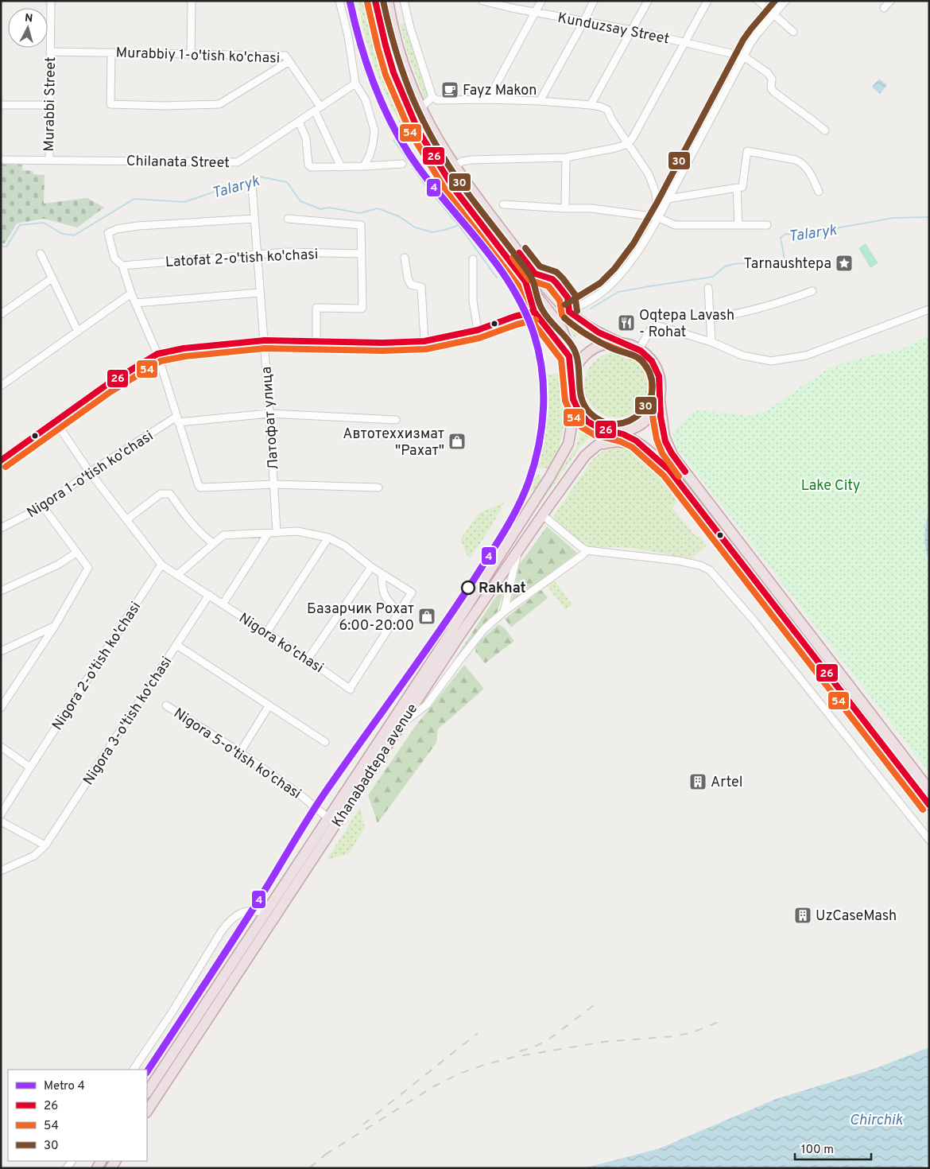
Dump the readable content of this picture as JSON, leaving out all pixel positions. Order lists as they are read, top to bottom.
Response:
{
  "streets": {
    "highway": ["Khanabadtepa avenue"],
    "street": [
      "Kunduzsay Street",
      "Murabbiy 1-o'tish ko'chasi",
      "Murabbi Street",
      "Chilanata Street",
      "Latofat 2-o'tish ko'chasi",
      "Латофат улица",
      "Nigora 1-o'tish ko'chasi",
      "Nigora ko'chasi",
      "Nigora 2-o'tish ko'chasi",
      "Nigora 3-o'tish ko'chasi",
      "Nigora 5-o'tish ko'chasi"
    ]
  },
  "crossings": [
    ["Murabbiy 1-o'tish ko'chasi", "Murabbi Street"],
    ["Murabbiy 1-o'tish ko'chasi", "Chilanata Street"],
    ["Murabbi Street", "Chilanata Street"],
    ["Latofat 2-o'tish ko'chasi", "Латофат улица"],
    ["Nigora 1-o'tish ko'chasi", "Nigora ko'chasi"],
    ["Nigora ko'chasi", "Nigora 2-o'tish ko'chasi"],
    ["Nigora ko'chasi", "Nigora 3-o'tish ko'chasi"],
    ["Nigora 5-o'tish ko'chasi", "Khanabadtepa avenue"]
  ],
  "water": ["Talaryk", "Chirchik"],
  "parks": ["Lake City"],
  "places": {
    "cafe": ["Fayz Makon"],
    "place": ["Tarnaushtepa"],
    "restaurant": ["Oqtepa Lavash - Rohat"],
    "shop": ["Автотеххизмат \"Рахат\"", "Базарчик Рохат 6:00-20:00"],
    "other": ["Rakhat"],
    "building": ["Artel", "UzCaseMash"]
  },
  "lines": [
    "metro line 4",
    "transit line 26",
    "transit line 30",
    "transit line 54"
  ],
  "legend": [
    "Metro 4",
    "26",
    "54",
    "30"
  ],
  "scale_bar": "100 m",
  "north": "top"
}
